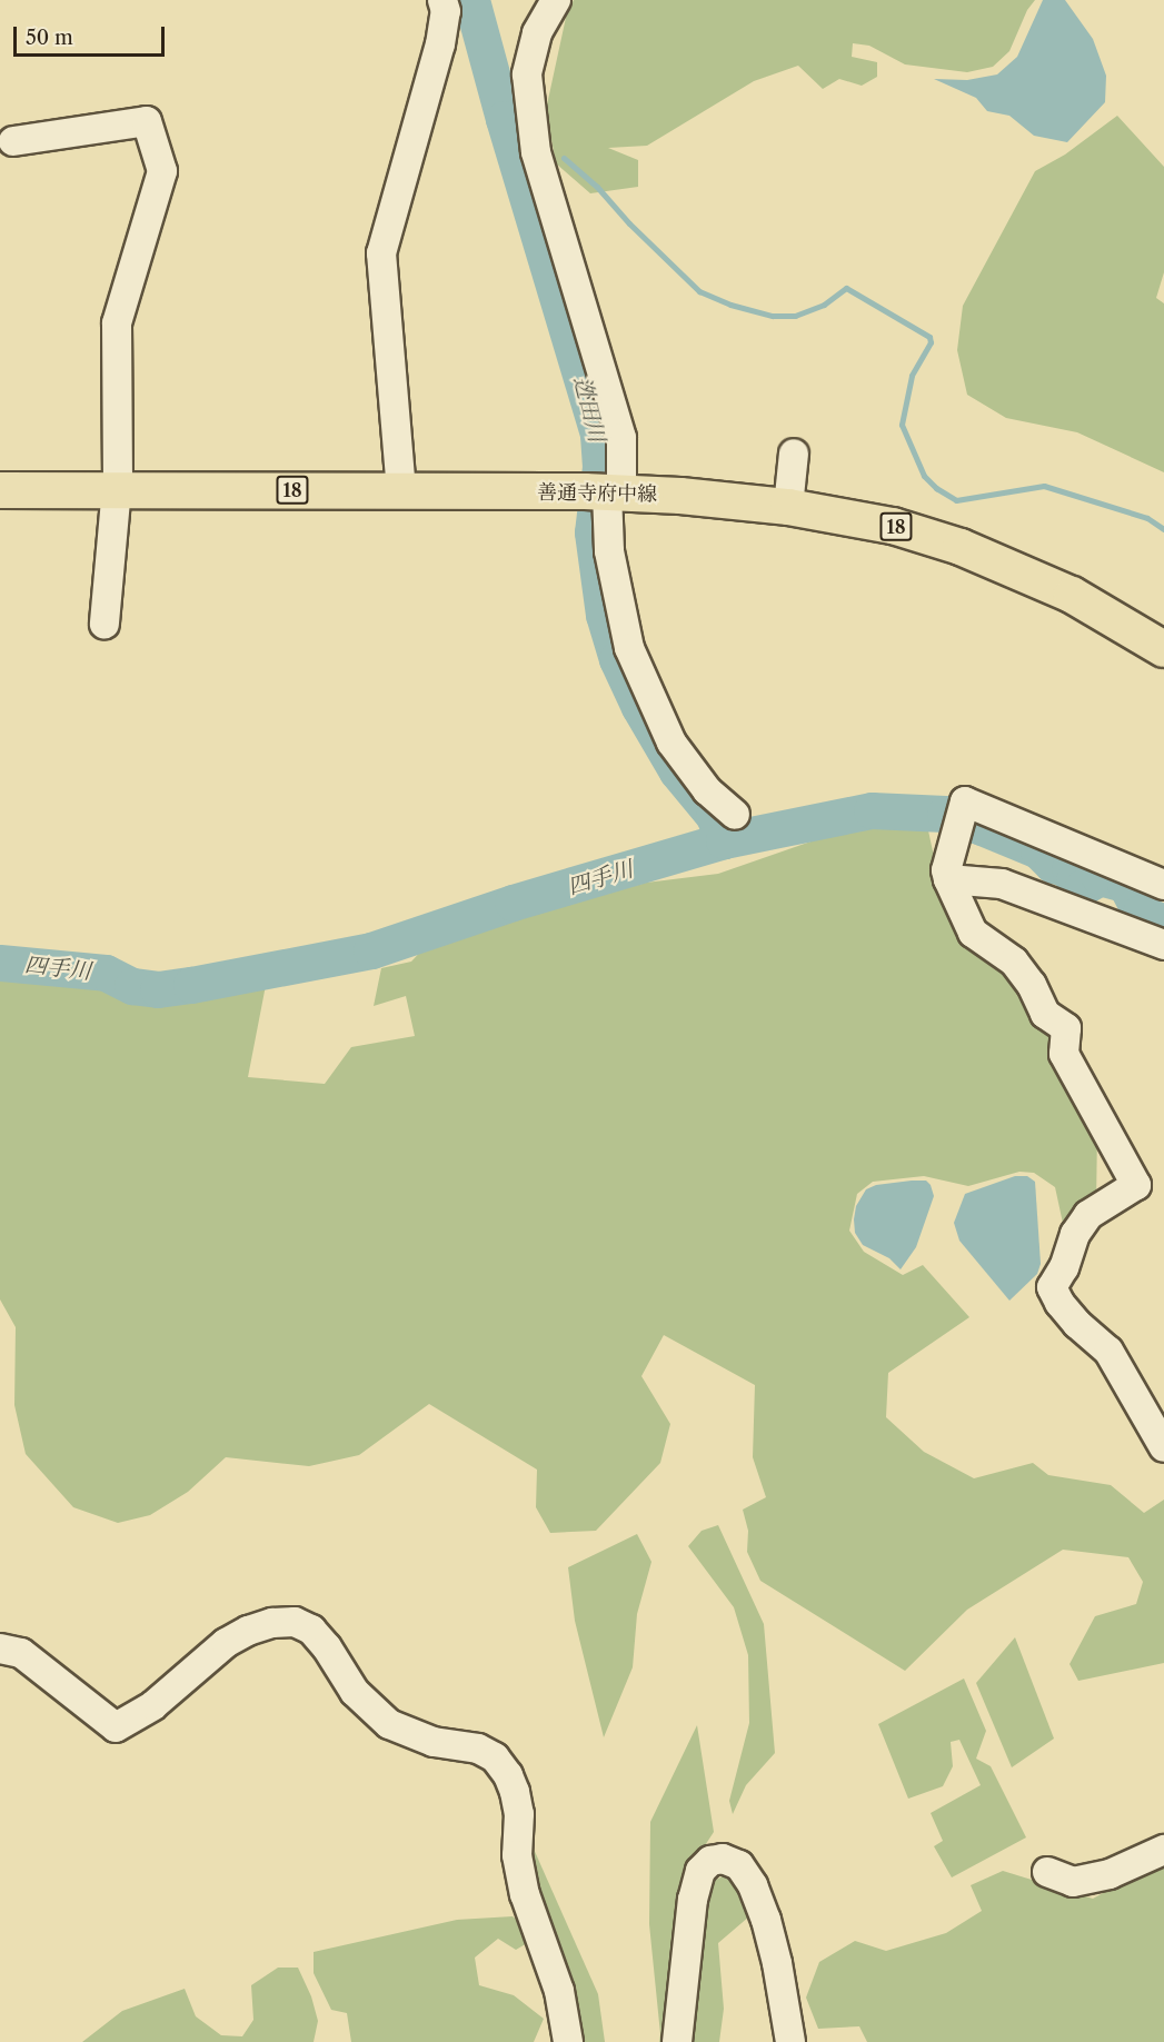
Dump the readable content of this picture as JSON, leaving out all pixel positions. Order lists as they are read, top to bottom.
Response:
{
  "streets": {
    "main road": ["18", "善通寺府中線"]
  },
  "water": ["迯田川", "四手川"],
  "scale_bar": "50 m"
}
